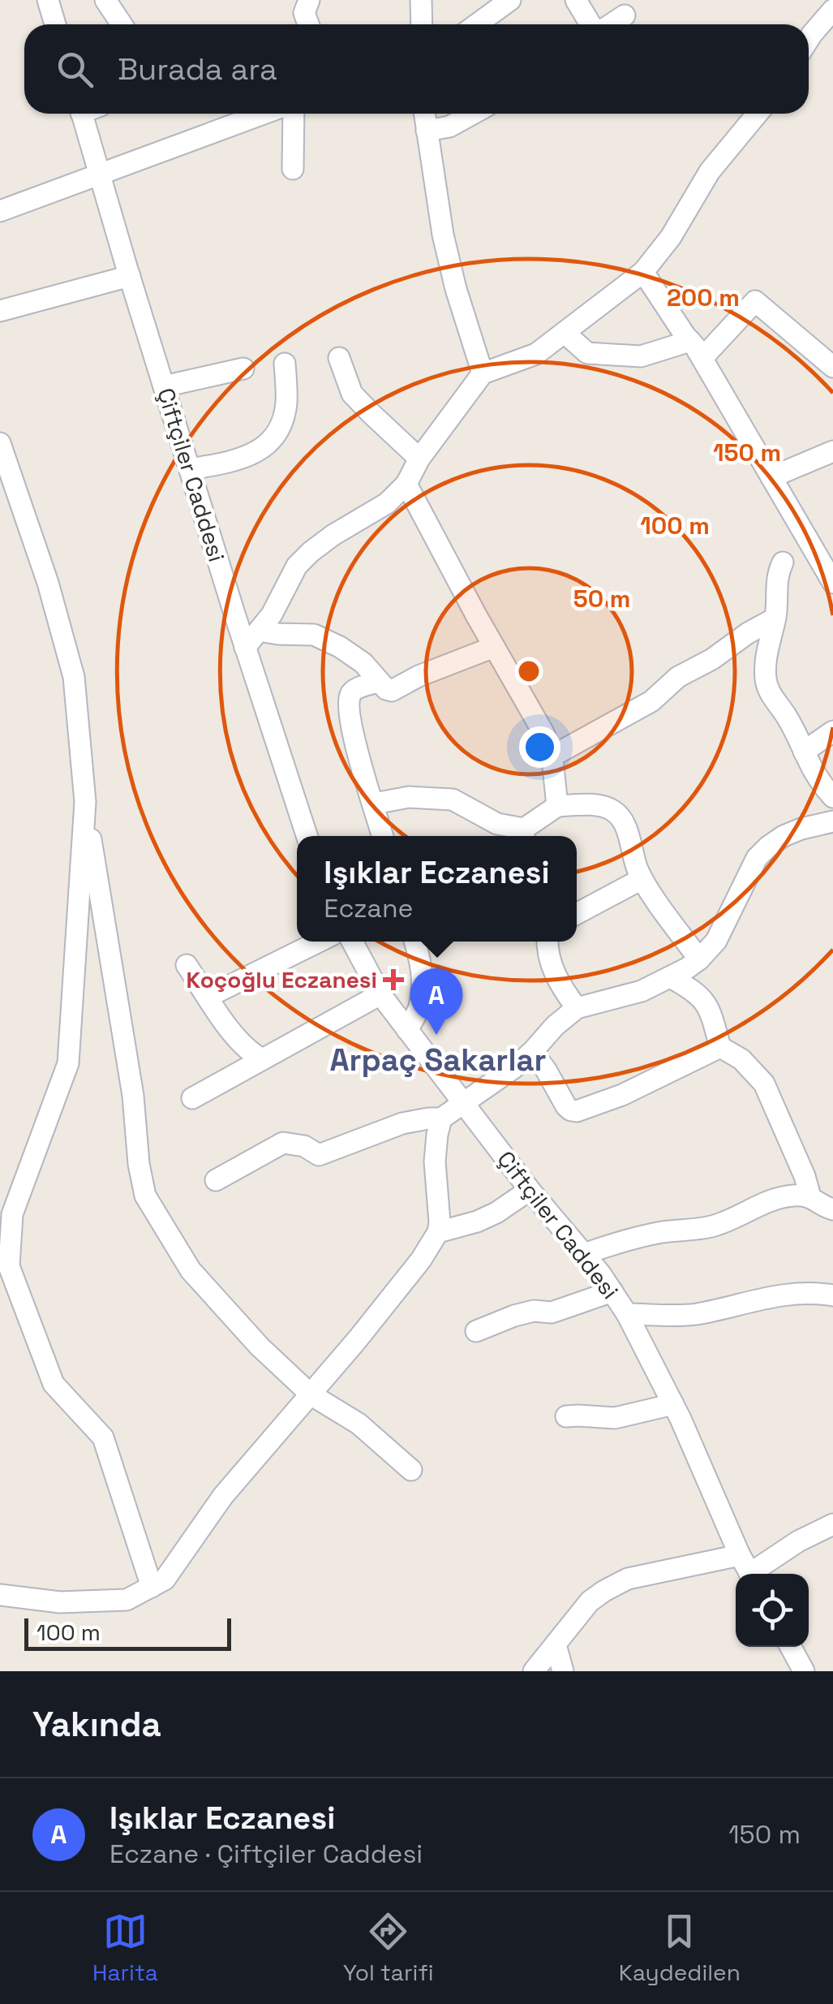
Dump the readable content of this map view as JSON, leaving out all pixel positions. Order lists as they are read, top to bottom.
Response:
{
  "streets": {
    "street": ["Çiftçiler Caddesi"]
  },
  "districts": ["Arpaç Sakarlar"],
  "places": {
    "health": ["Koçoğlu Eczanesi"]
  },
  "scale_bar": "100 m",
  "page": {
    "search": "Burada ara",
    "popup": ["Işıklar Eczanesi", "Eczane"],
    "pins": "A",
    "scale": "100 m",
    "heading": "Yakında",
    "list": [
      {
        "mark": "A",
        "name": "Işıklar Eczanesi",
        "note": "Eczane · Çiftçiler Caddesi",
        "value": "150 m"
      }
    ],
    "nav": ["Harita", "Yol tarifi", "Kaydedilen"]
  },
  "rings": [
    "200 m",
    "150 m",
    "100 m",
    "50 m"
  ]
}
